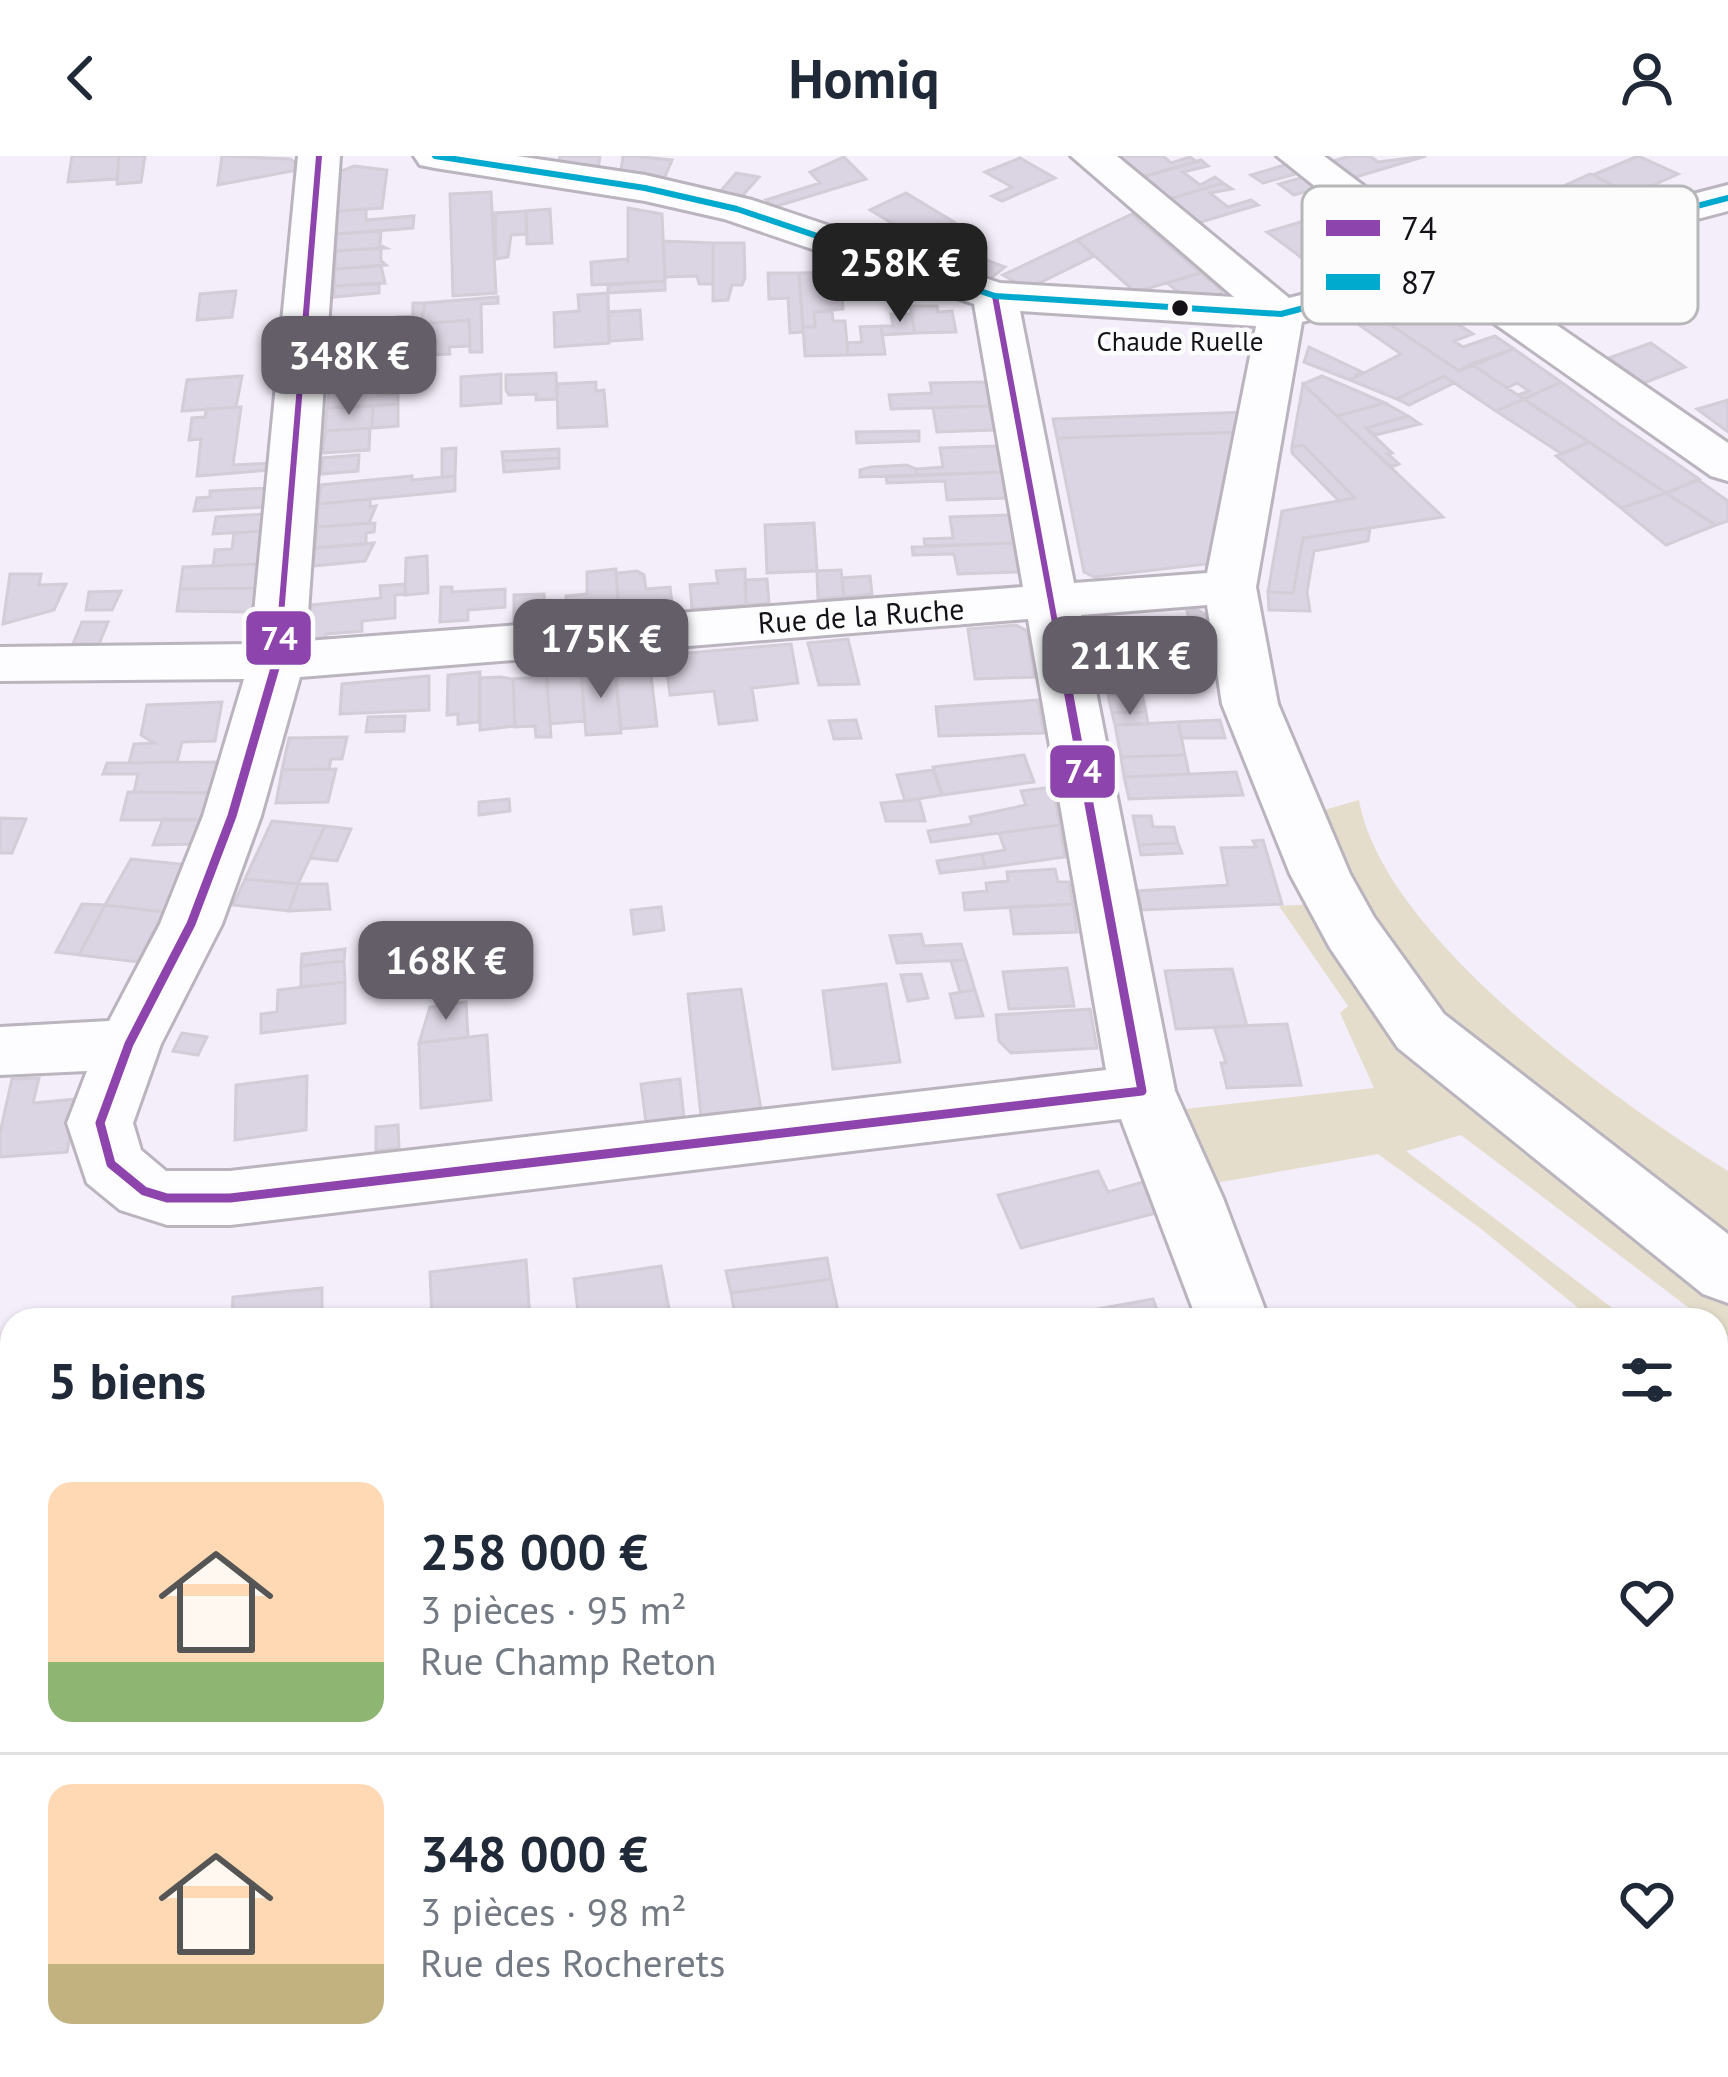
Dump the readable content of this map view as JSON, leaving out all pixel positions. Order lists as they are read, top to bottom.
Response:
{
  "streets": {
    "street": ["Rue de la Ruche"]
  },
  "places": ["Chaude Ruelle"],
  "lines": ["transit line 74", "transit line 87"],
  "legend": ["74", "87"],
  "page": {
    "header": "Homiq",
    "price": [
      "258K €",
      "348K €",
      "175K €",
      "211K €",
      "168K €"
    ],
    "heading": "5 biens",
    "list": [
      {
        "name": "258 000 €",
        "note": "3 pièces · 95 m² · Rue Champ Reton"
      },
      {
        "name": "348 000 €",
        "note": "3 pièces · 98 m² · Rue des Rocherets"
      }
    ]
  }
}
